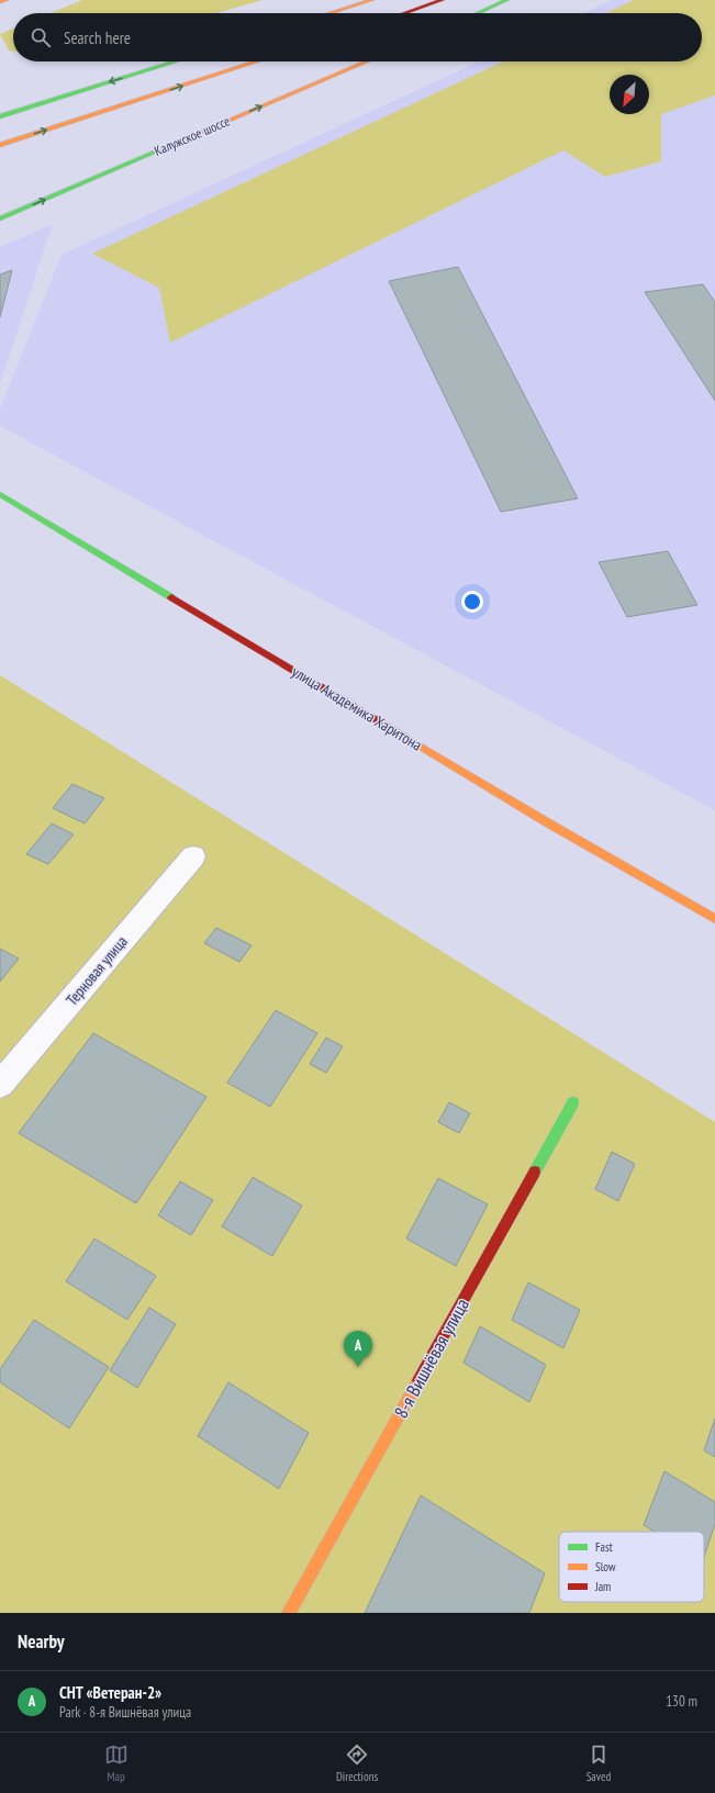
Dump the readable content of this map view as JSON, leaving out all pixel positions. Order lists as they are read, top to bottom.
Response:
{
  "streets": {
    "main road": ["Калужское шоссе", "улица Академика Харитона", "8-я Вишнёвая улица"],
    "street": ["Терновая улица"]
  },
  "legend": ["Fast", "Slow", "Jam"],
  "north": "bottom left",
  "page": {
    "search": "Search here",
    "pins": "A",
    "heading": "Nearby",
    "list": [
      {
        "mark": "A",
        "name": "СНТ «Ветеран-2»",
        "note": "Park · 8-я Вишнёвая улица",
        "value": "130 m"
      }
    ],
    "nav": ["Map", "Directions", "Saved"]
  }
}
